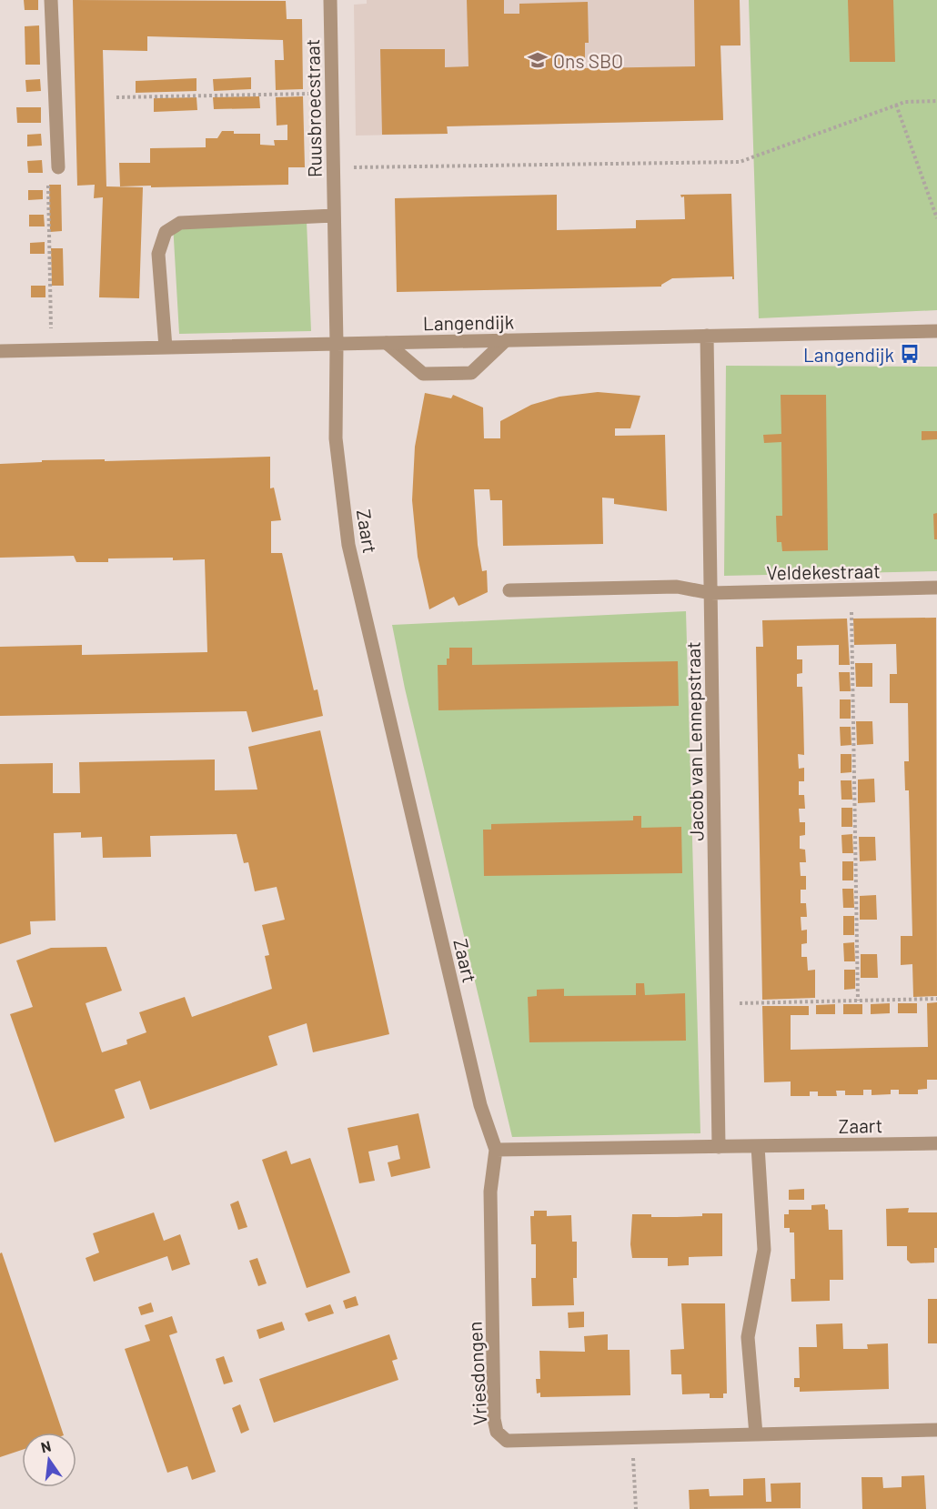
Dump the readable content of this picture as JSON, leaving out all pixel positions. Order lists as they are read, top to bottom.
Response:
{
  "streets": {
    "street": [
      "Ruusbroecstraat",
      "Langendijk",
      "Zaart",
      "Veldekestraat",
      "Jacob van Lennepstraat",
      "Vriesdongen"
    ]
  },
  "crossings": [
    ["Ruusbroecstraat", "Langendijk"],
    ["Ruusbroecstraat", "Zaart"],
    ["Langendijk", "Zaart"],
    ["Langendijk", "Jacob van Lennepstraat"],
    ["Zaart", "Jacob van Lennepstraat"],
    ["Zaart", "Vriesdongen"],
    ["Veldekestraat", "Jacob van Lennepstraat"]
  ],
  "places": {
    "school or university": ["Ons SBO"],
    "bus stop": ["Langendijk"]
  },
  "north": "top"
}
